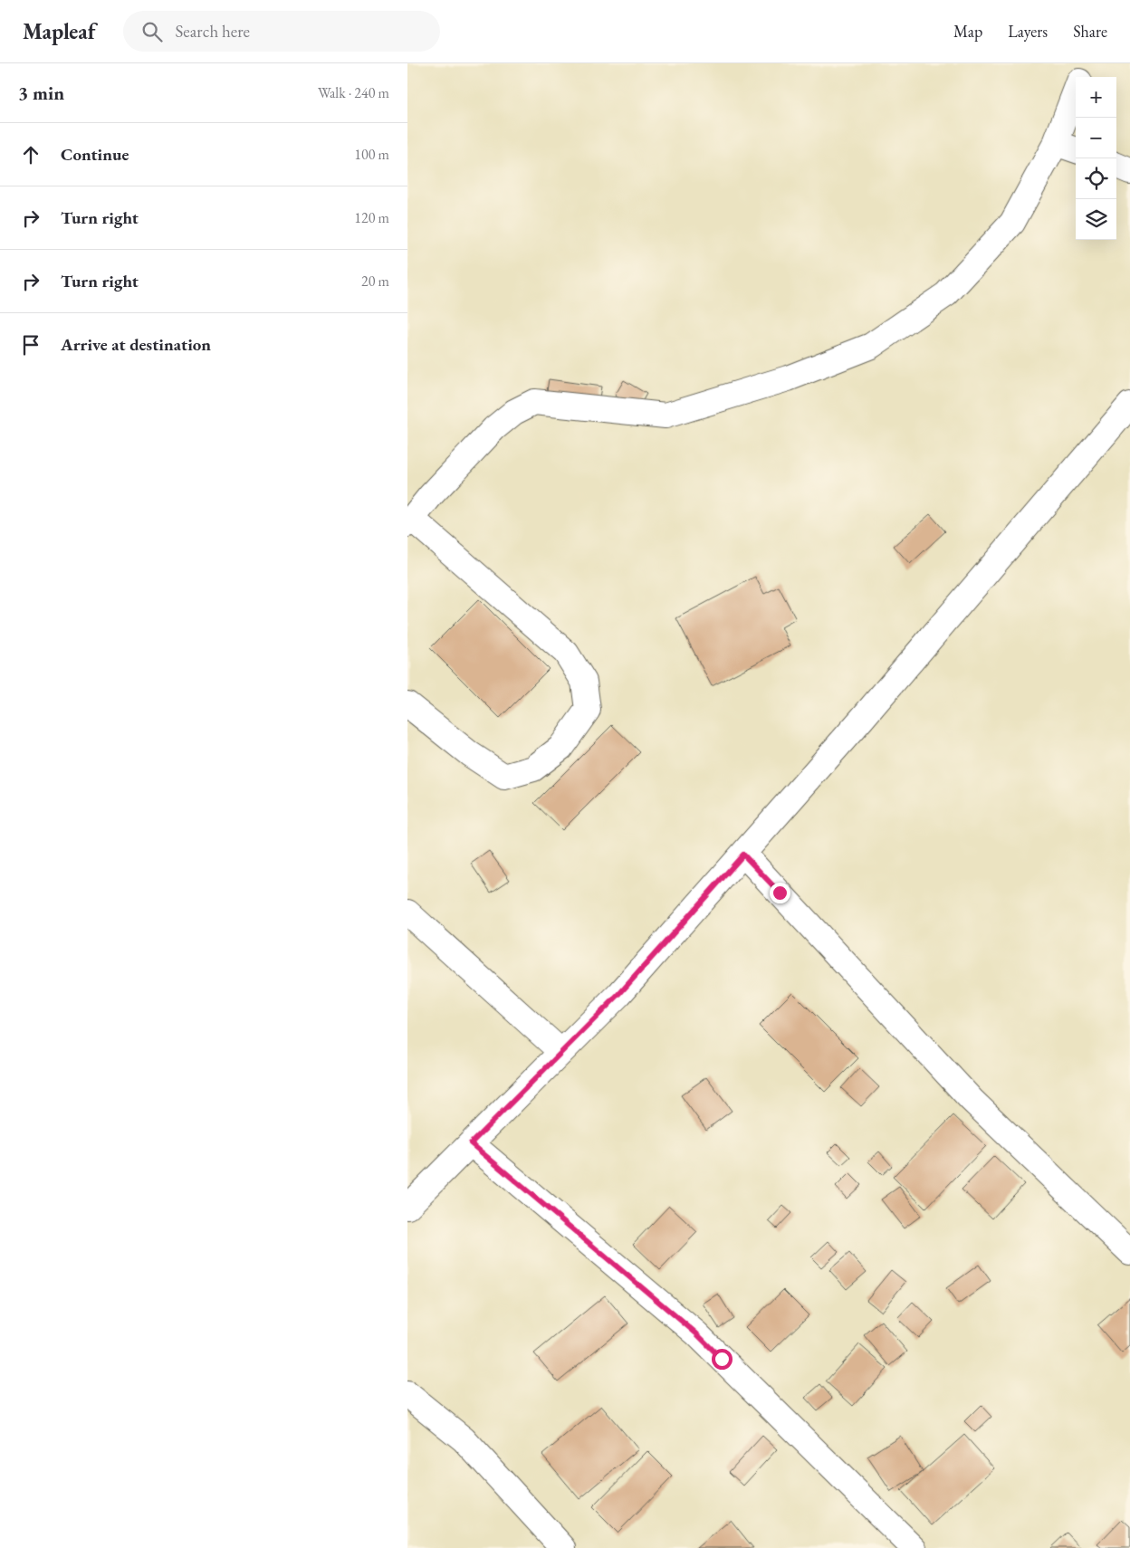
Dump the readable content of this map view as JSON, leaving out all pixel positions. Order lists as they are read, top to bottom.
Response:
{
  "page": {
    "header": "Mapleaf",
    "search": "Search here",
    "nav": ["Map", "Layers", "Share"],
    "heading": ["3 min", "Walk · 240 m"],
    "map_buttons": ["+", "−"],
    "list": [
      ["Continue", "100 m"],
      ["Turn right", "120 m"],
      ["Turn right", "20 m"],
      "Arrive at destination"
    ]
  }
}
